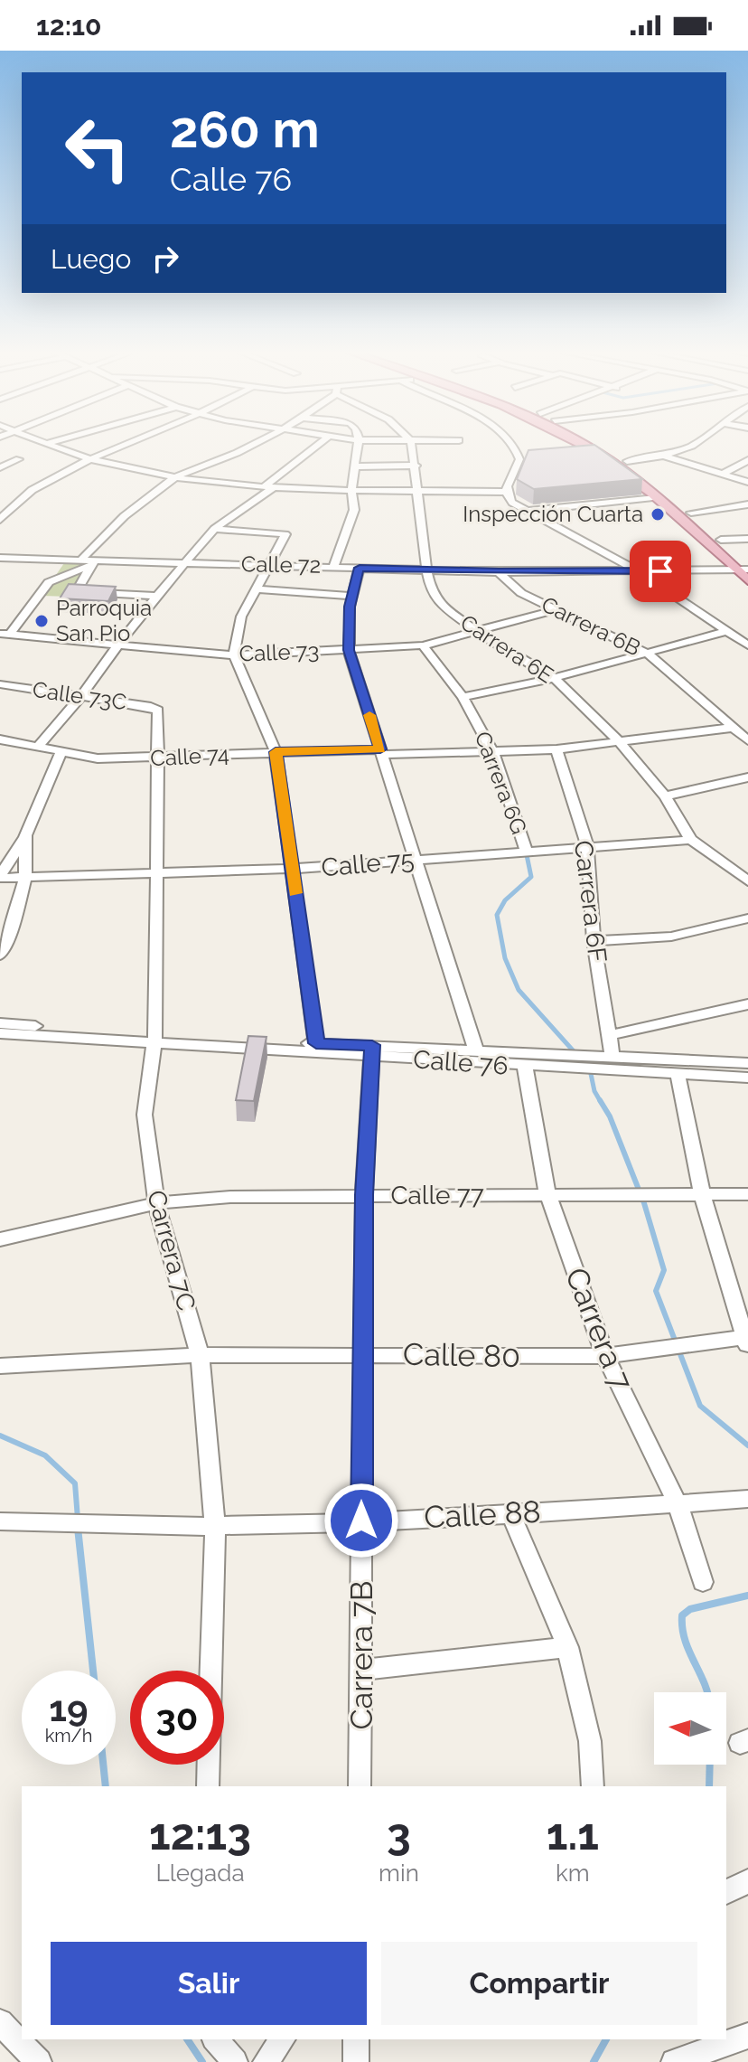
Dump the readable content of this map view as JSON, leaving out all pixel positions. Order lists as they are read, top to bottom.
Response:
{
  "streets": {
    "street": [
      "Calle 72",
      "Carrera 6B",
      "Carrera 6E",
      "Calle 73",
      "Calle 73C",
      "Calle 74",
      "Carrera 6G",
      "Calle 75",
      "Carrera 6F",
      "Calle 76",
      "Calle 77",
      "Carrera 7C",
      "Carrera 7",
      "Calle 80",
      "Calle 88",
      "Carrera 7B"
    ]
  },
  "crossings": [
    ["Calle 72", "Carrera 6B"],
    ["Calle 72", "Carrera 6E"],
    ["Carrera 6B", "Calle 73"],
    ["Carrera 6B", "Calle 74"],
    ["Carrera 6E", "Calle 73"],
    ["Carrera 6E", "Calle 74"],
    ["Carrera 6E", "Calle 75"],
    ["Calle 73", "Carrera 6G"],
    ["Calle 73C", "Carrera 7C"],
    ["Calle 74", "Carrera 6G"],
    ["Calle 74", "Carrera 6F"],
    ["Calle 74", "Carrera 7C"],
    ["Carrera 6G", "Calle 75"],
    ["Calle 75", "Carrera 6F"],
    ["Calle 75", "Carrera 7C"],
    ["Carrera 6F", "Calle 76"],
    ["Calle 76", "Carrera 7C"],
    ["Calle 76", "Carrera 7"],
    ["Calle 76", "Carrera 7B"],
    ["Calle 77", "Carrera 7C"],
    ["Calle 77", "Carrera 7"],
    ["Calle 77", "Carrera 7B"],
    ["Carrera 7C", "Calle 80"],
    ["Carrera 7C", "Calle 88"],
    ["Carrera 7", "Calle 80"],
    ["Carrera 7", "Calle 88"],
    ["Calle 80", "Carrera 7B"],
    ["Calle 88", "Carrera 7B"]
  ],
  "places": ["Inspección Cuarta", "Parroquia San Pio"],
  "north": "left",
  "page": {
    "status": "12:10",
    "turn": ["260 m", "Calle 76"],
    "then": "Luego",
    "speed": "19 km/h",
    "limit": "30",
    "eta": [
      "12:13",
      "Llegada",
      "3",
      "min",
      "1.1",
      "km"
    ],
    "buttons": ["Salir", "Compartir"]
  }
}
